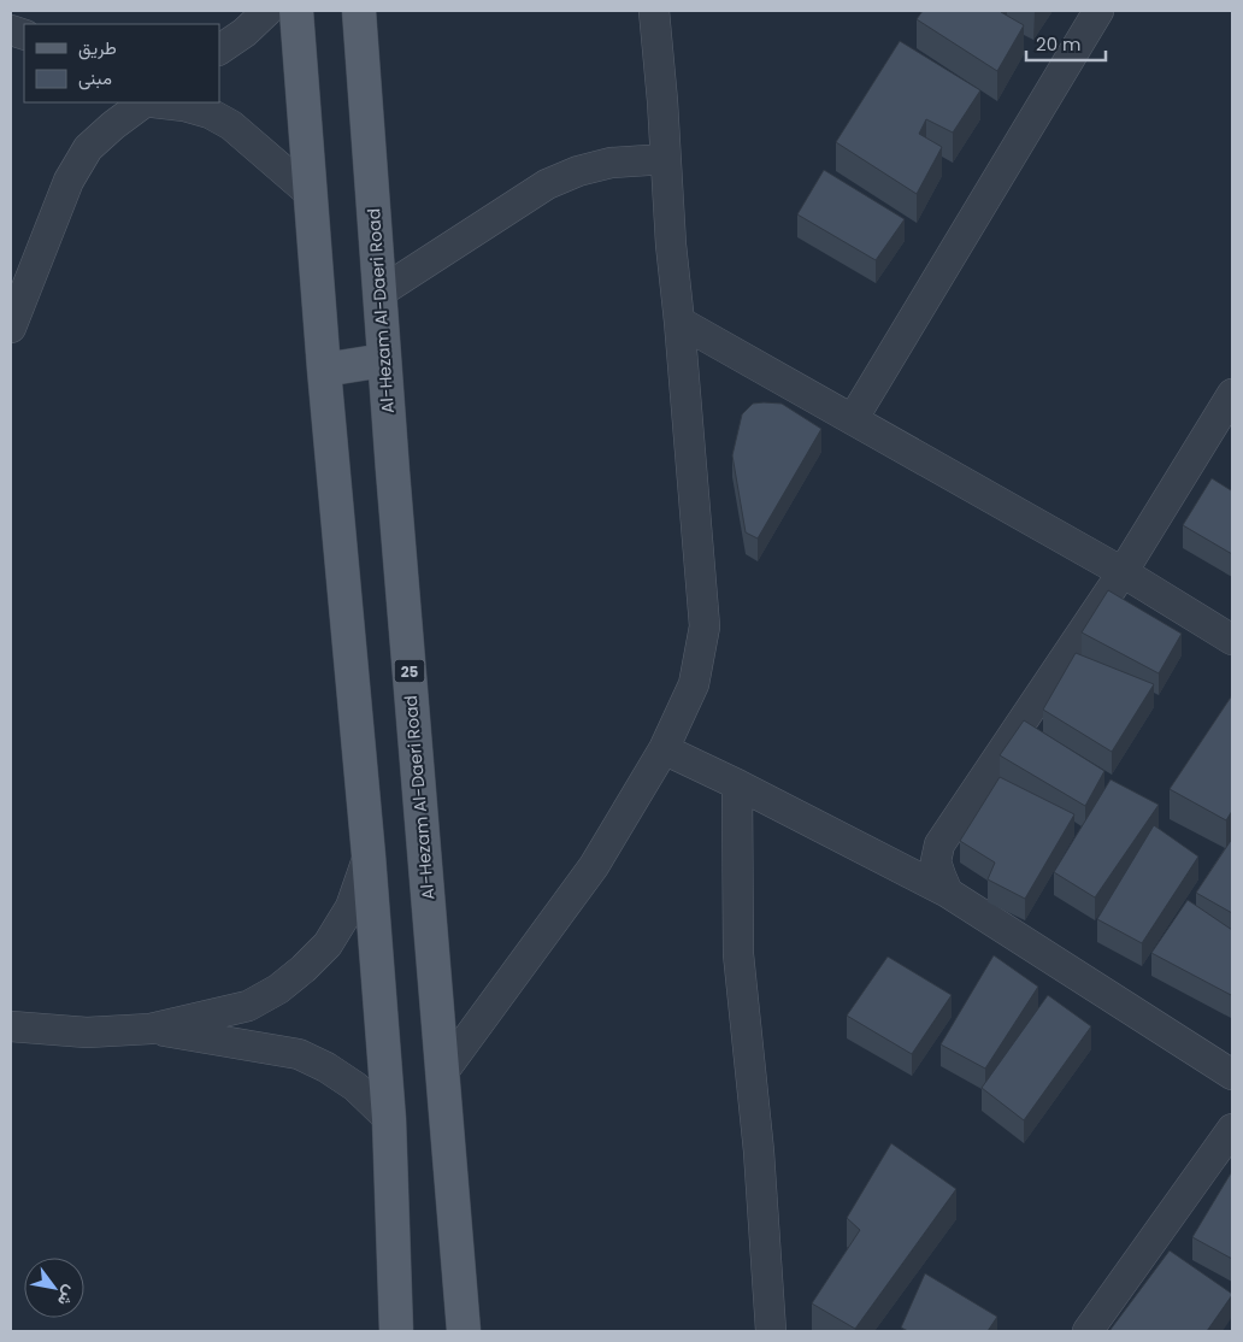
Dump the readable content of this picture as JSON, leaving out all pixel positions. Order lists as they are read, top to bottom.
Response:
{
  "streets": {
    "main road": ["Al-Hezam Al-Daeri Road", "25"]
  },
  "legend": ["طريق", "مبنى"],
  "scale_bar": "20 m",
  "north": "bottom right"
}
